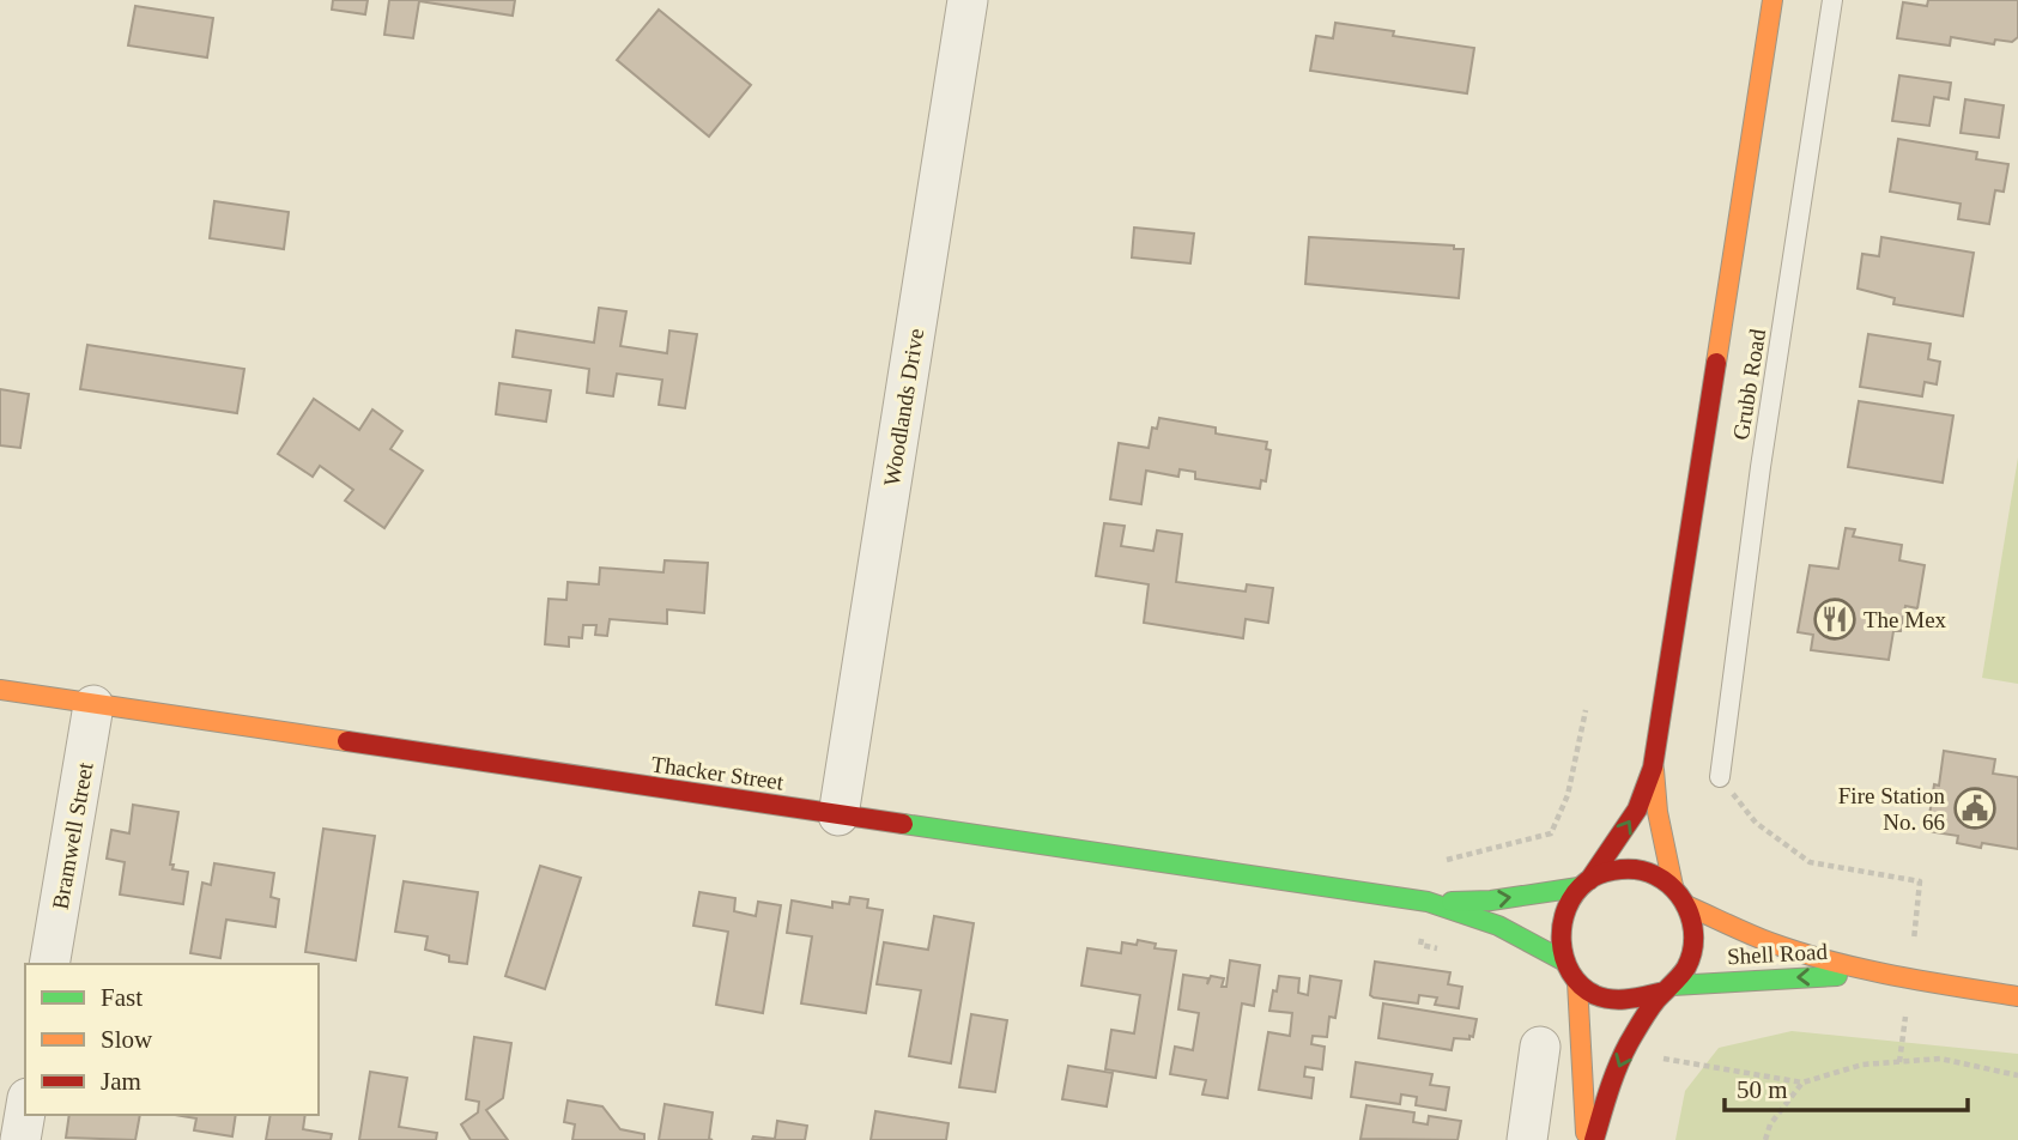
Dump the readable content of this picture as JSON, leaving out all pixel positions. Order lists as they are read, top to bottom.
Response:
{
  "streets": {
    "main road": ["Grubb Road", "Thacker Street", "Shell Road"],
    "street": ["Woodlands Drive", "Bramwell Street"]
  },
  "crossings": [
    ["Grubb Road", "Thacker Street"],
    ["Grubb Road", "Shell Road"],
    ["Woodlands Drive", "Thacker Street"],
    ["Thacker Street", "Bramwell Street"],
    ["Thacker Street", "Shell Road"]
  ],
  "places": {
    "restaurant": ["The Mex"],
    "public building": ["Fire Station No. 66"]
  },
  "legend": ["Fast", "Slow", "Jam"],
  "scale_bar": "50 m"
}
